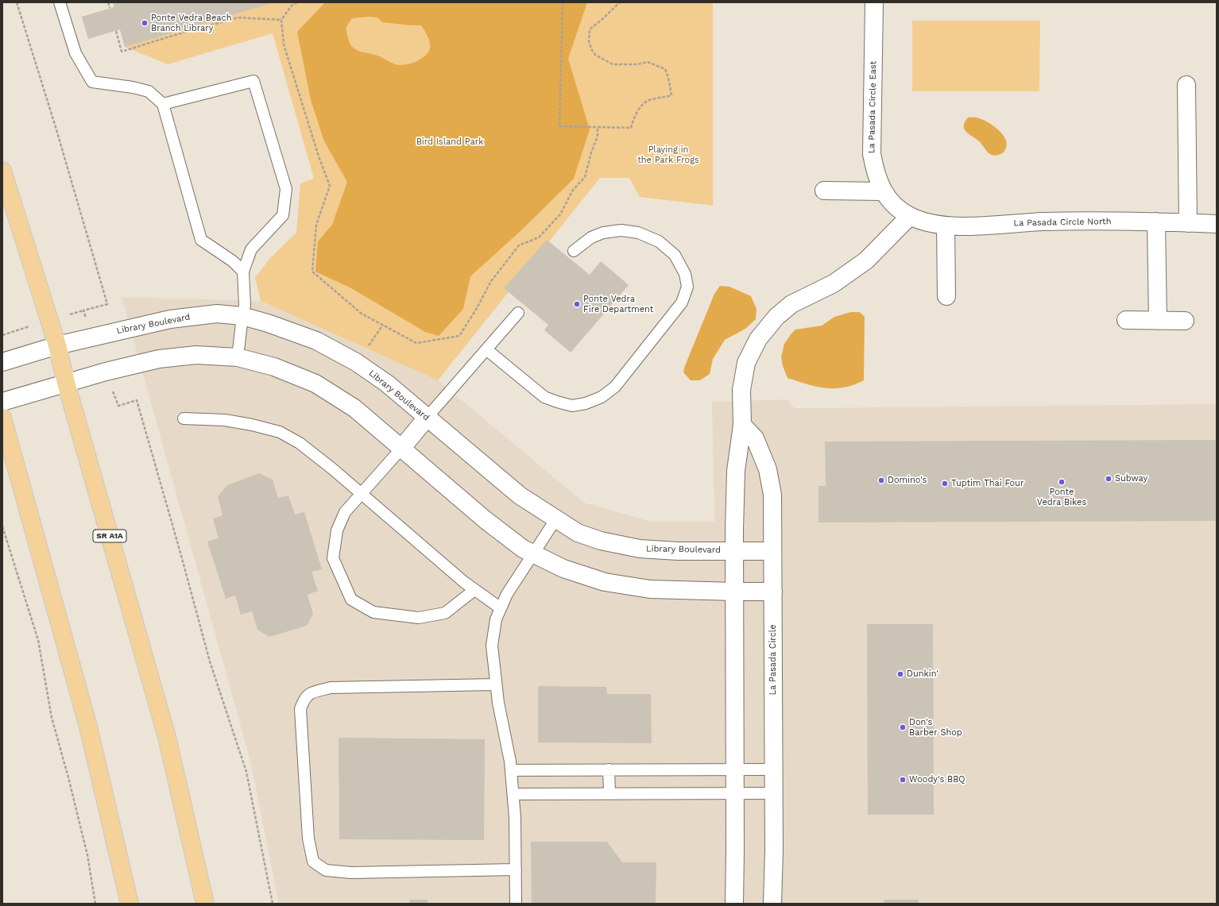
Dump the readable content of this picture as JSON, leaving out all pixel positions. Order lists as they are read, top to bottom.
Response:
{
  "streets": {
    "main road": ["SR A1A"],
    "street": [
      "La Pasada Circle East",
      "La Pasada Circle North",
      "Library Boulevard",
      "La Pasada Circle"
    ]
  },
  "crossings": [
    ["La Pasada Circle East", "La Pasada Circle North"],
    ["Library Boulevard", "SR A1A"],
    ["Library Boulevard", "La Pasada Circle"]
  ],
  "parks": ["Bird Island Park", "Playing in the Park Frogs"],
  "places": [
    "Ponte Vedra Beach Branch Library",
    "Ponte Vedra Fire Department",
    "Subway",
    "Domino's",
    "Ponte Vedra Bikes",
    "Tuptim Thai Four",
    "Dunkin'",
    "Don's Barber Shop",
    "Woody's BBQ"
  ]
}
